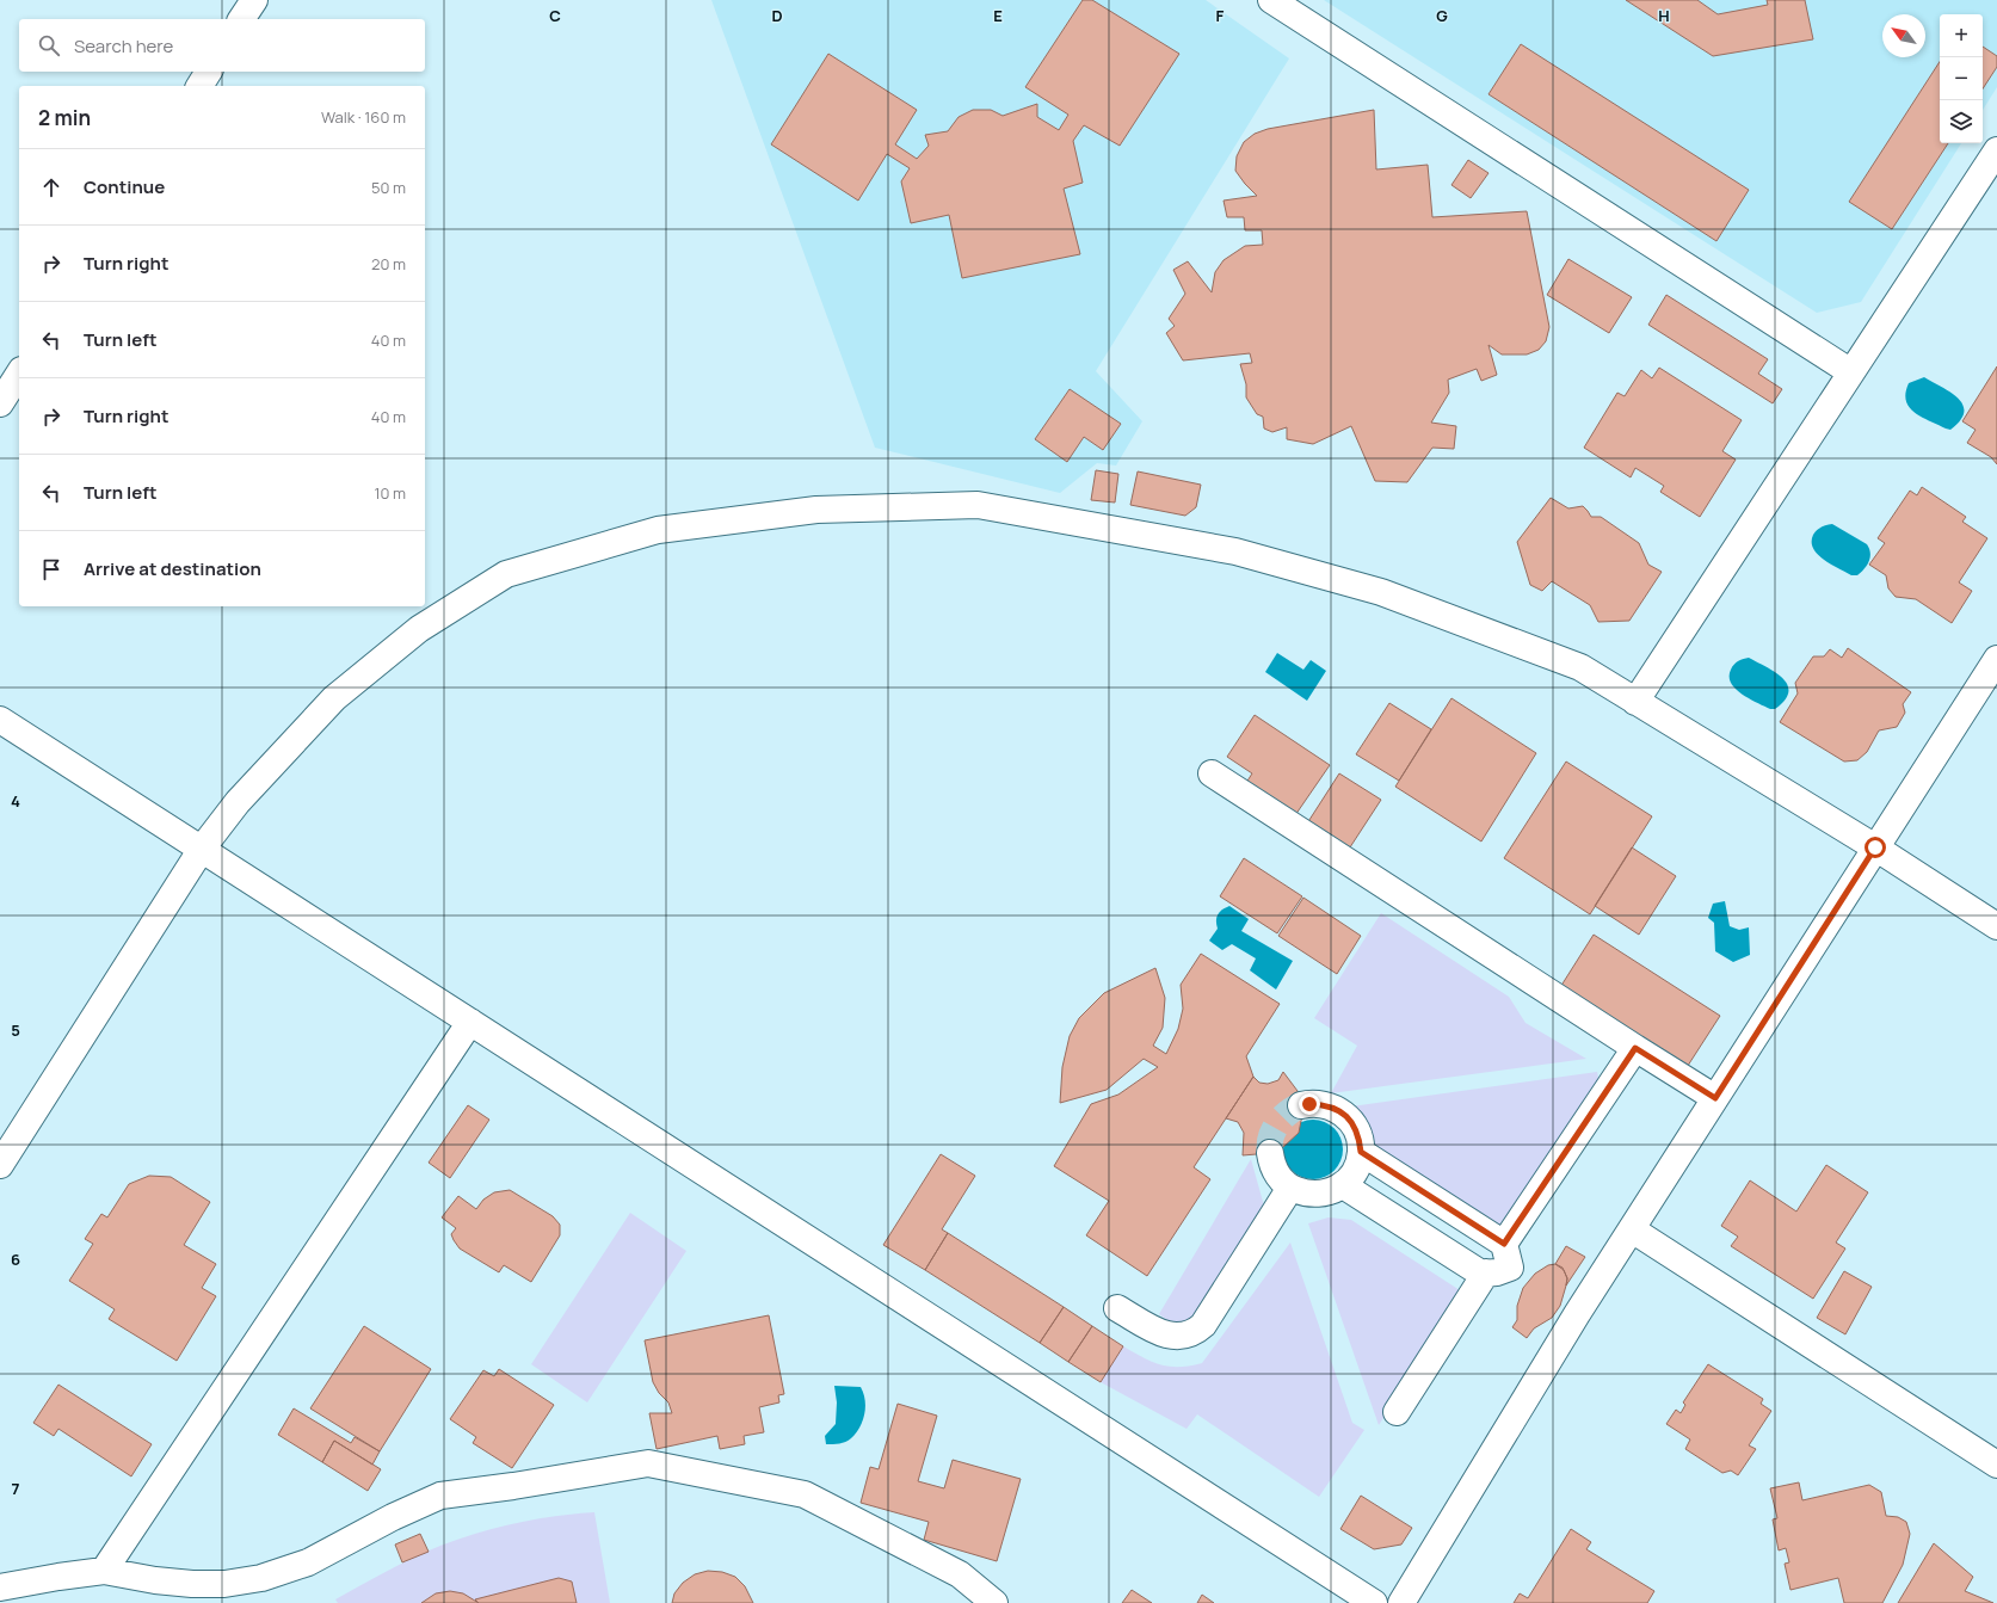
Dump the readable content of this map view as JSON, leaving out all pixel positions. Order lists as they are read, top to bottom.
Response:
{
  "north": "top left",
  "page": {
    "map_buttons": ["+", "−"],
    "search": "Search here",
    "heading": ["2 min", "Walk · 160 m"],
    "list": [
      ["Continue", "50 m"],
      ["Turn right", "20 m"],
      ["Turn left", "40 m"],
      ["Turn right", "40 m"],
      ["Turn left", "10 m"],
      "Arrive at destination"
    ]
  },
  "grid": {
    "columns": [
      "C",
      "D",
      "E",
      "F",
      "G",
      "H"
    ],
    "rows": [
      "4",
      "5",
      "6",
      "7"
    ]
  }
}
